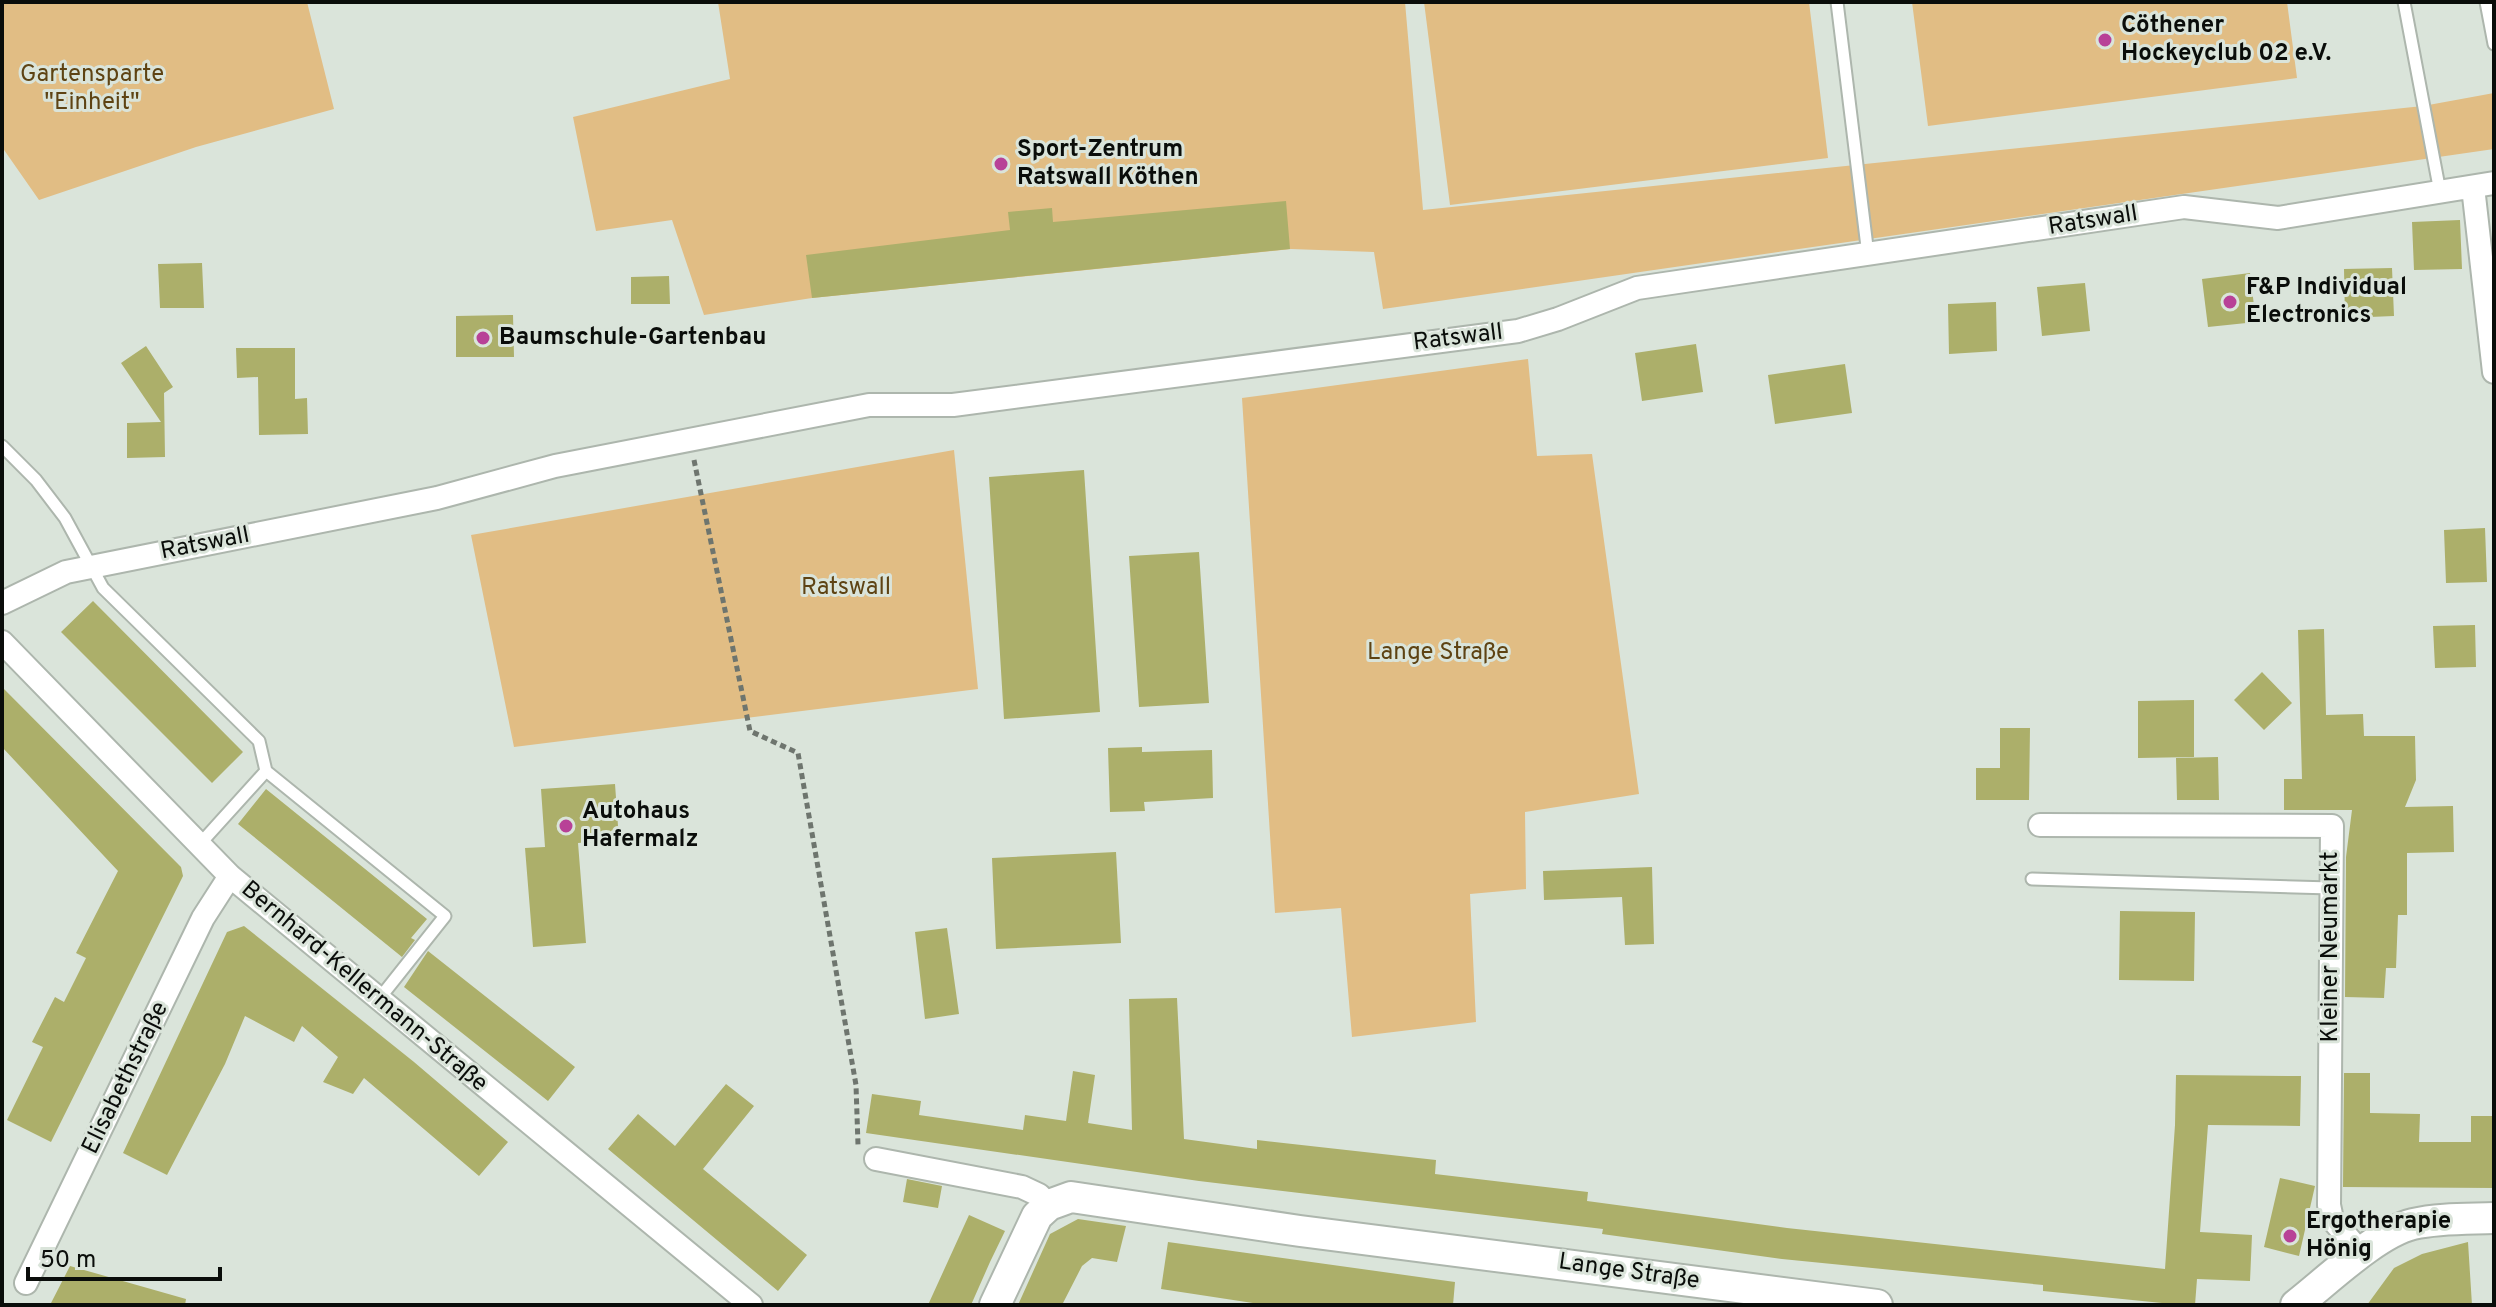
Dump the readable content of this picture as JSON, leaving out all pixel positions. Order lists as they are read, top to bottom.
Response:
{
  "streets": {
    "main road": ["Lange Straße"],
    "street": [
      "Ratswall",
      "Kleiner Neumarkt",
      "Bernhard-Kellermann-Straße",
      "Elisabethstraße"
    ]
  },
  "crossings": [
    ["Bernhard-Kellermann-Straße", "Elisabethstraße"]
  ],
  "parks": ["Gartensparte \"Einheit\"", "Ratswall", "Lange Straße"],
  "places": [
    "Cöthener Hockeyclub 02 e.V.",
    "Sport-Zentrum Ratswall Köthen",
    "F&P Individual Electronics",
    "Baumschule-Gartenbau",
    "Autohaus Hafermalz",
    "Ergotherapie Hönig"
  ],
  "scale_bar": "50 m"
}
